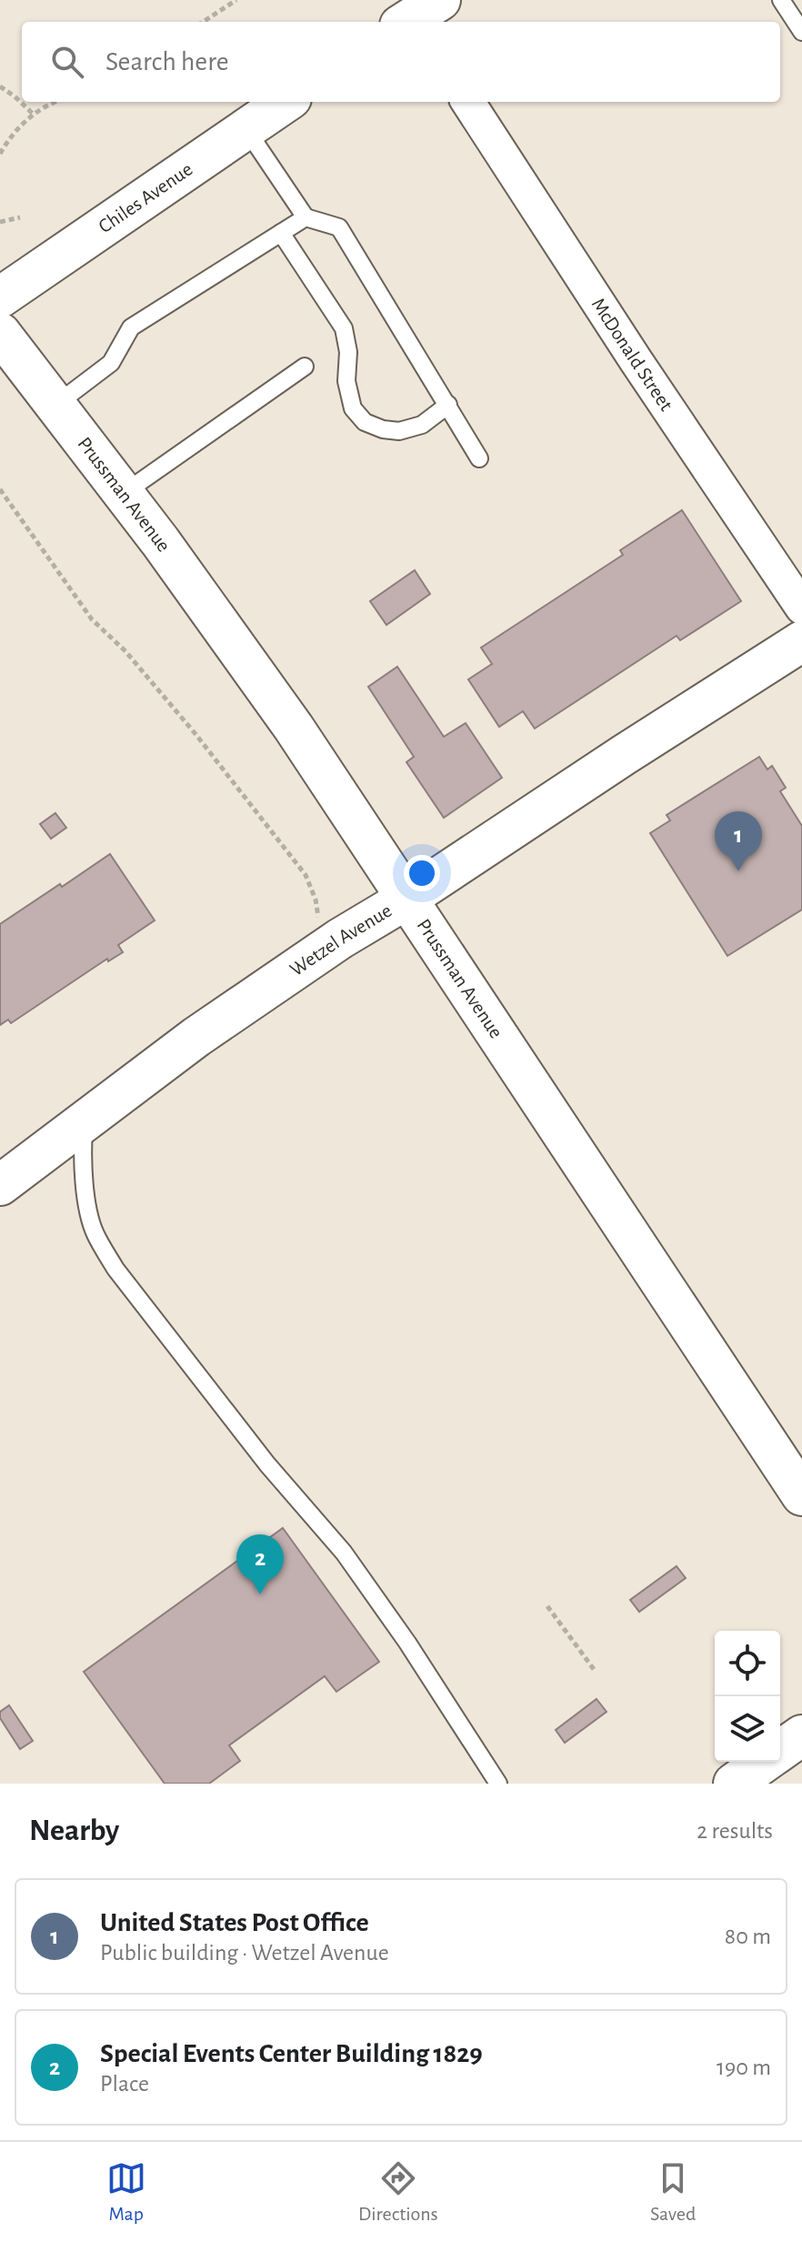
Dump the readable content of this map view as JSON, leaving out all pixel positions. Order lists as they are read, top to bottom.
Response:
{
  "streets": {
    "street": [
      "Chiles Avenue",
      "McDonald Street",
      "Prussman Avenue",
      "Wetzel Avenue"
    ]
  },
  "crossings": [
    ["Prussman Avenue", "Wetzel Avenue"]
  ],
  "page": {
    "search": "Search here",
    "pins": ["1", "2"],
    "heading": ["Nearby", "2 results"],
    "list": [
      {
        "mark": "1",
        "name": "United States Post Office",
        "note": "Public building · Wetzel Avenue",
        "value": "80 m"
      },
      {
        "mark": "2",
        "name": "Special Events Center Building 1829",
        "note": "Place",
        "value": "190 m"
      }
    ],
    "nav": ["Map", "Directions", "Saved"]
  }
}
